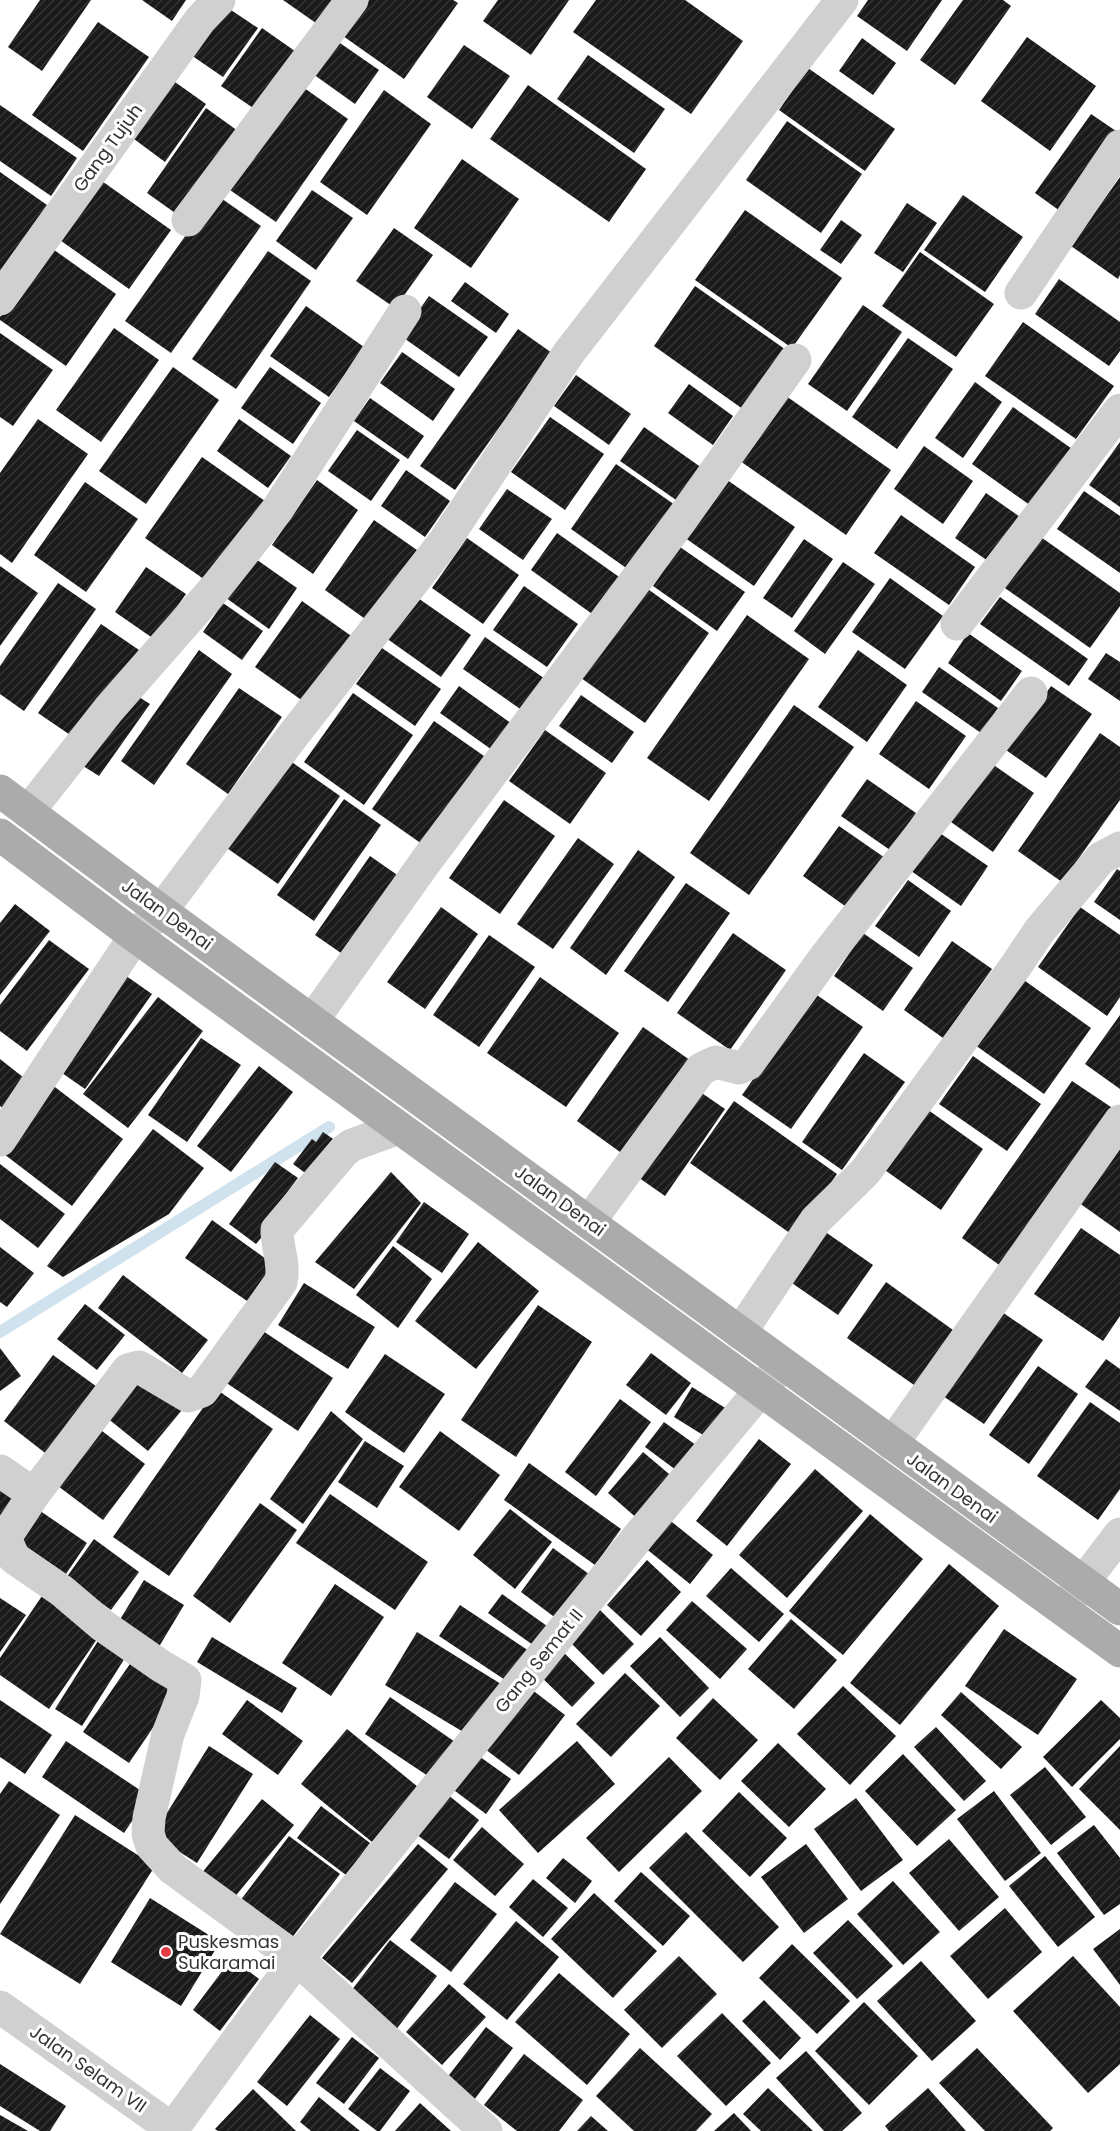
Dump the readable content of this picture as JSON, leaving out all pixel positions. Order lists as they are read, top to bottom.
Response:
{
  "streets": {
    "main road": ["Jalan Denai"],
    "street": ["Gang Tujuh", "Gang Semat II", "Jalan Selam VII"]
  },
  "crossings": [
    ["Jalan Denai", "Gang Semat II"],
    ["Gang Semat II", "Jalan Selam VII"]
  ],
  "places": ["Puskesmas Sukaramai"]
}
